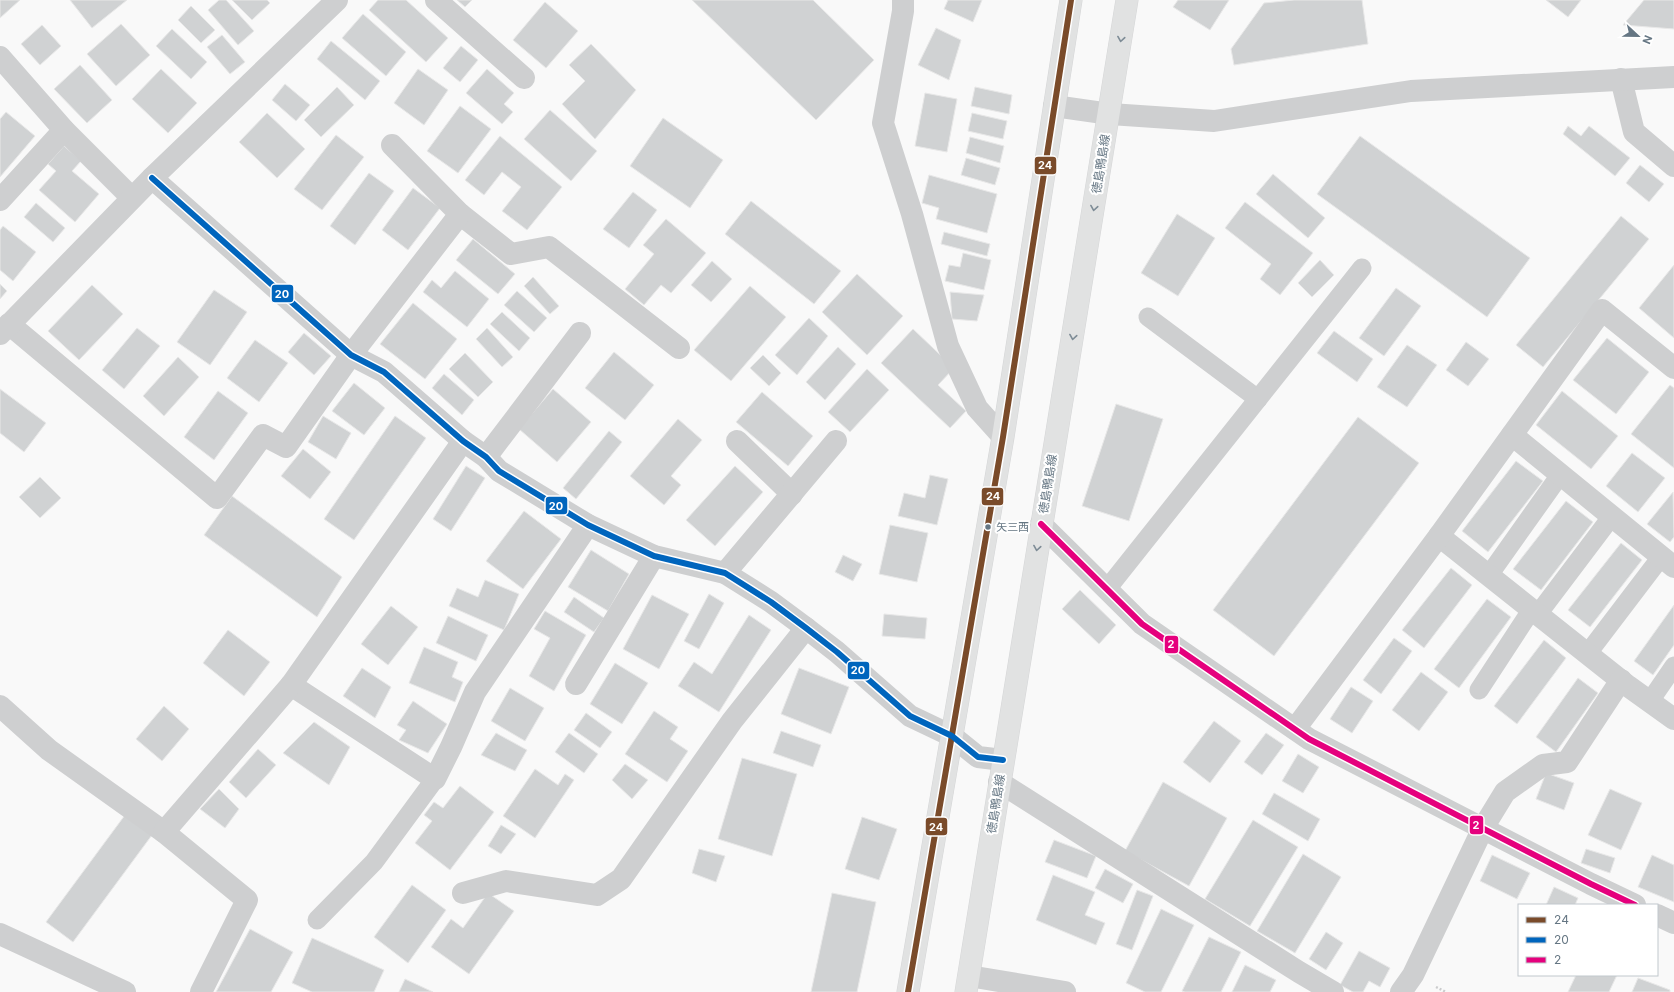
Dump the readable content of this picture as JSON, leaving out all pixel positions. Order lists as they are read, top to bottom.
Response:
{
  "streets": {
    "main road": ["徳島鴨島線"]
  },
  "places": ["矢三西"],
  "lines": ["transit line 24", "transit line 20", "transit line 2"],
  "legend": ["24", "20", "2"],
  "north": "right"
}
